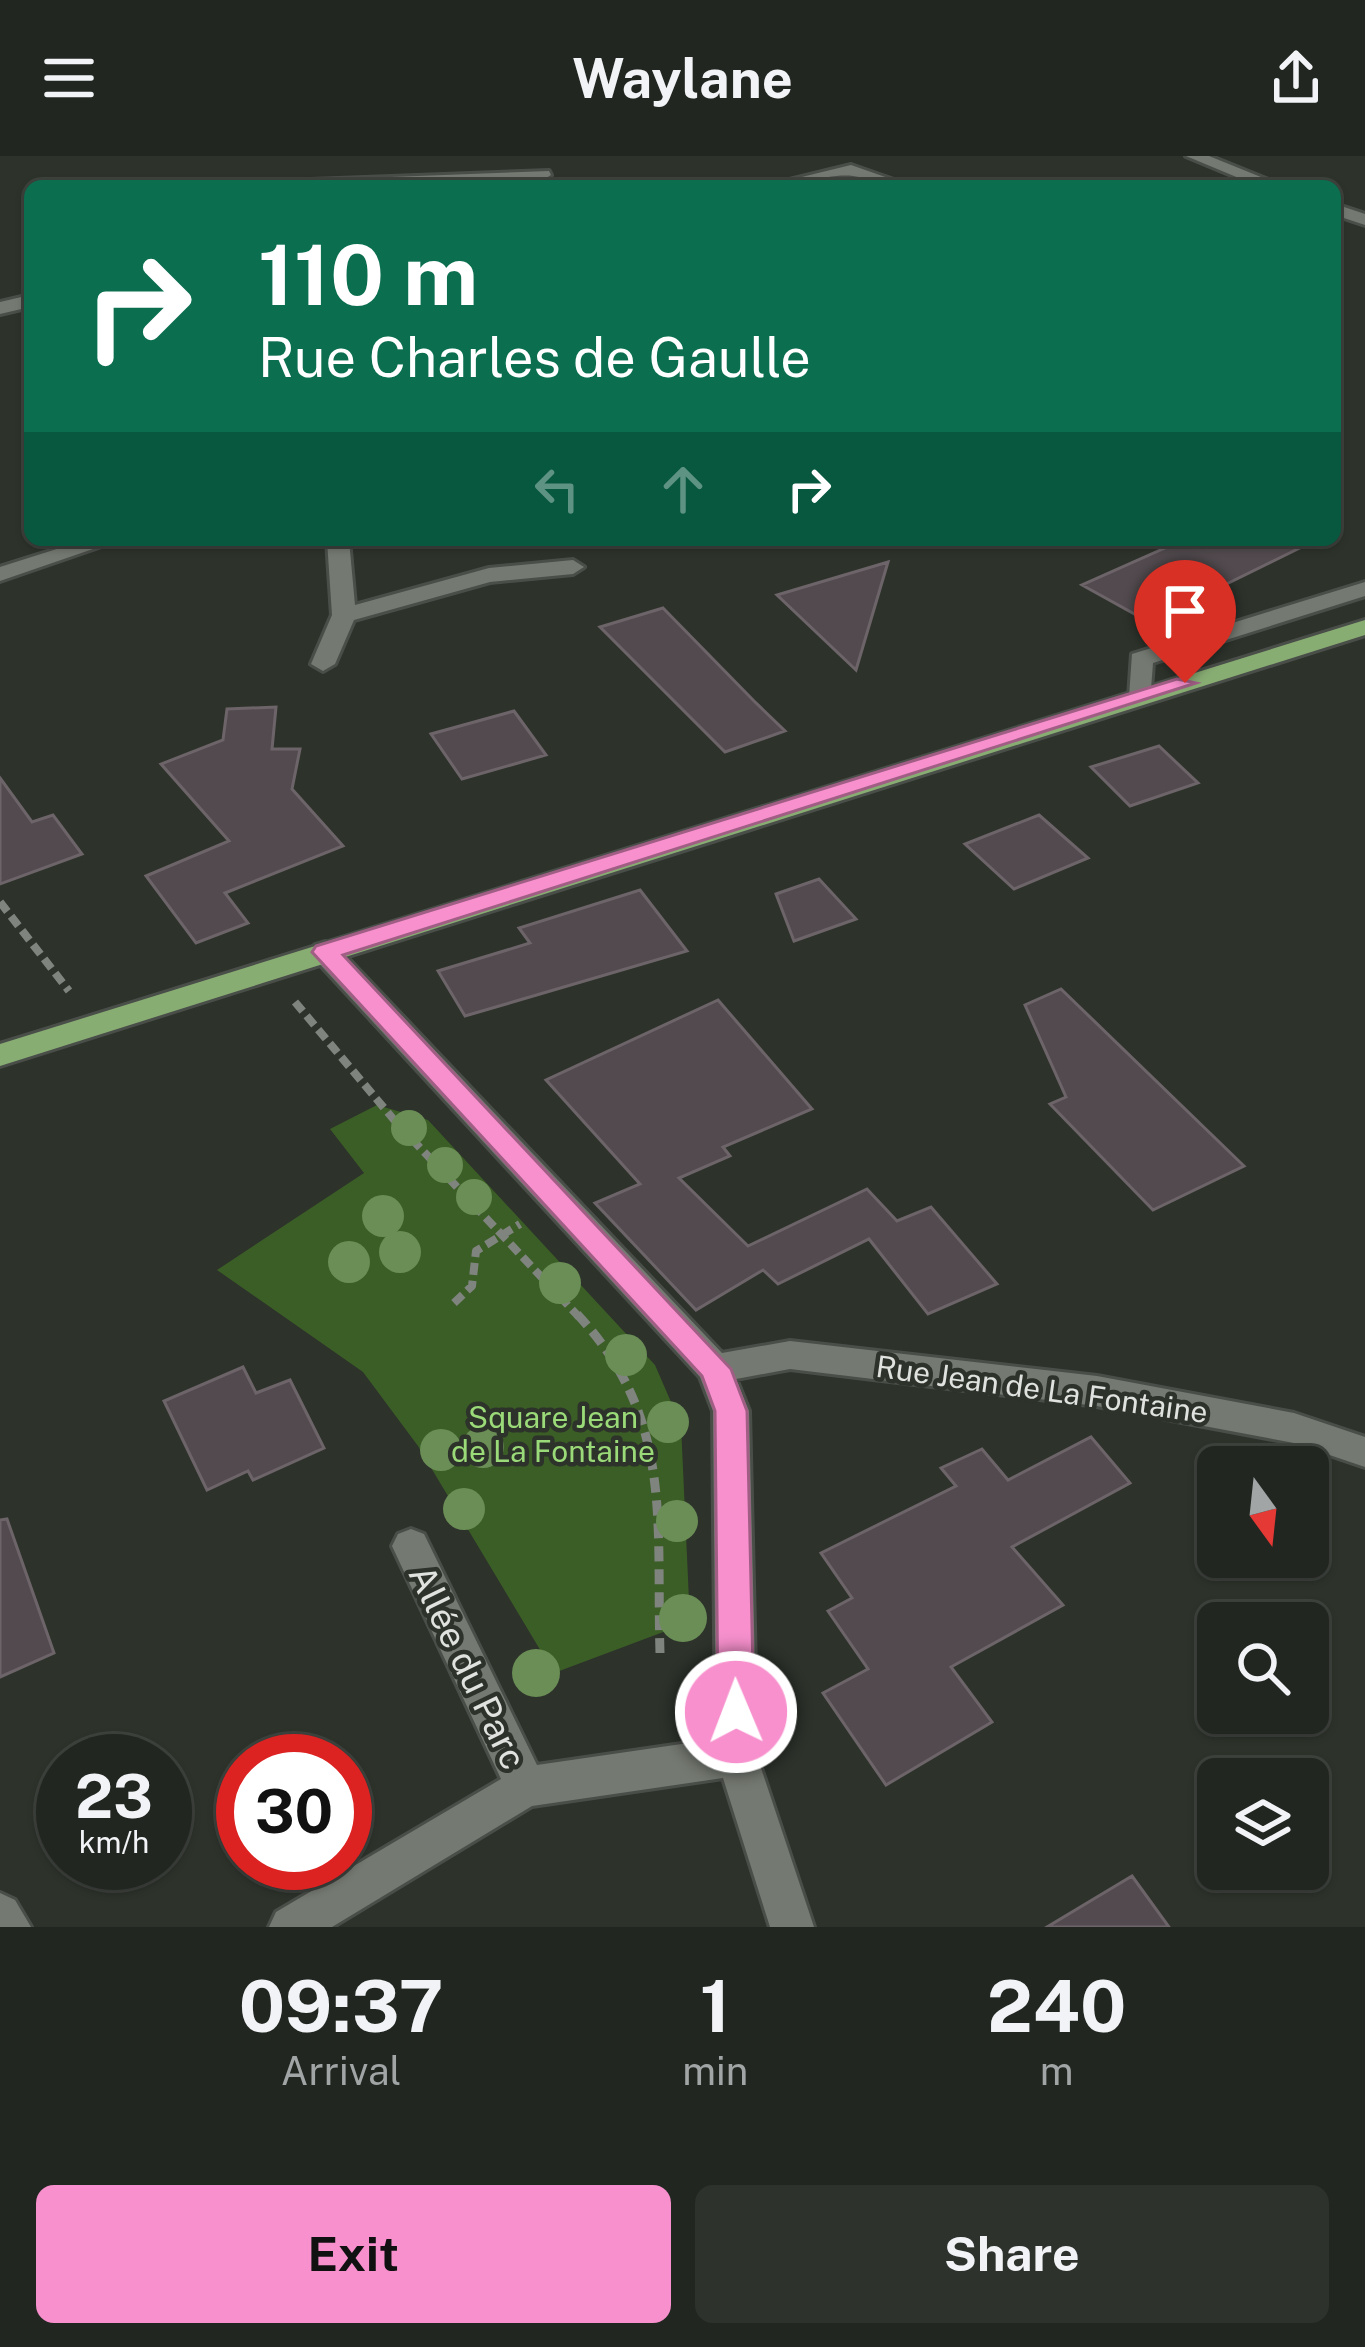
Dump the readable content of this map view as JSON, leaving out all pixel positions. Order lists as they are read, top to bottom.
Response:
{
  "streets": {
    "street": ["Rue Jean de La Fontaine", "Allée du Parc"]
  },
  "parks": ["Square Jean de La Fontaine"],
  "north": "bottom",
  "page": {
    "header": "Waylane",
    "turn": ["110 m", "Rue Charles de Gaulle"],
    "speed": "23 km/h",
    "limit": "30",
    "eta": [
      "09:37",
      "Arrival",
      "1",
      "min",
      "240",
      "m"
    ],
    "buttons": ["Exit", "Share"]
  }
}
